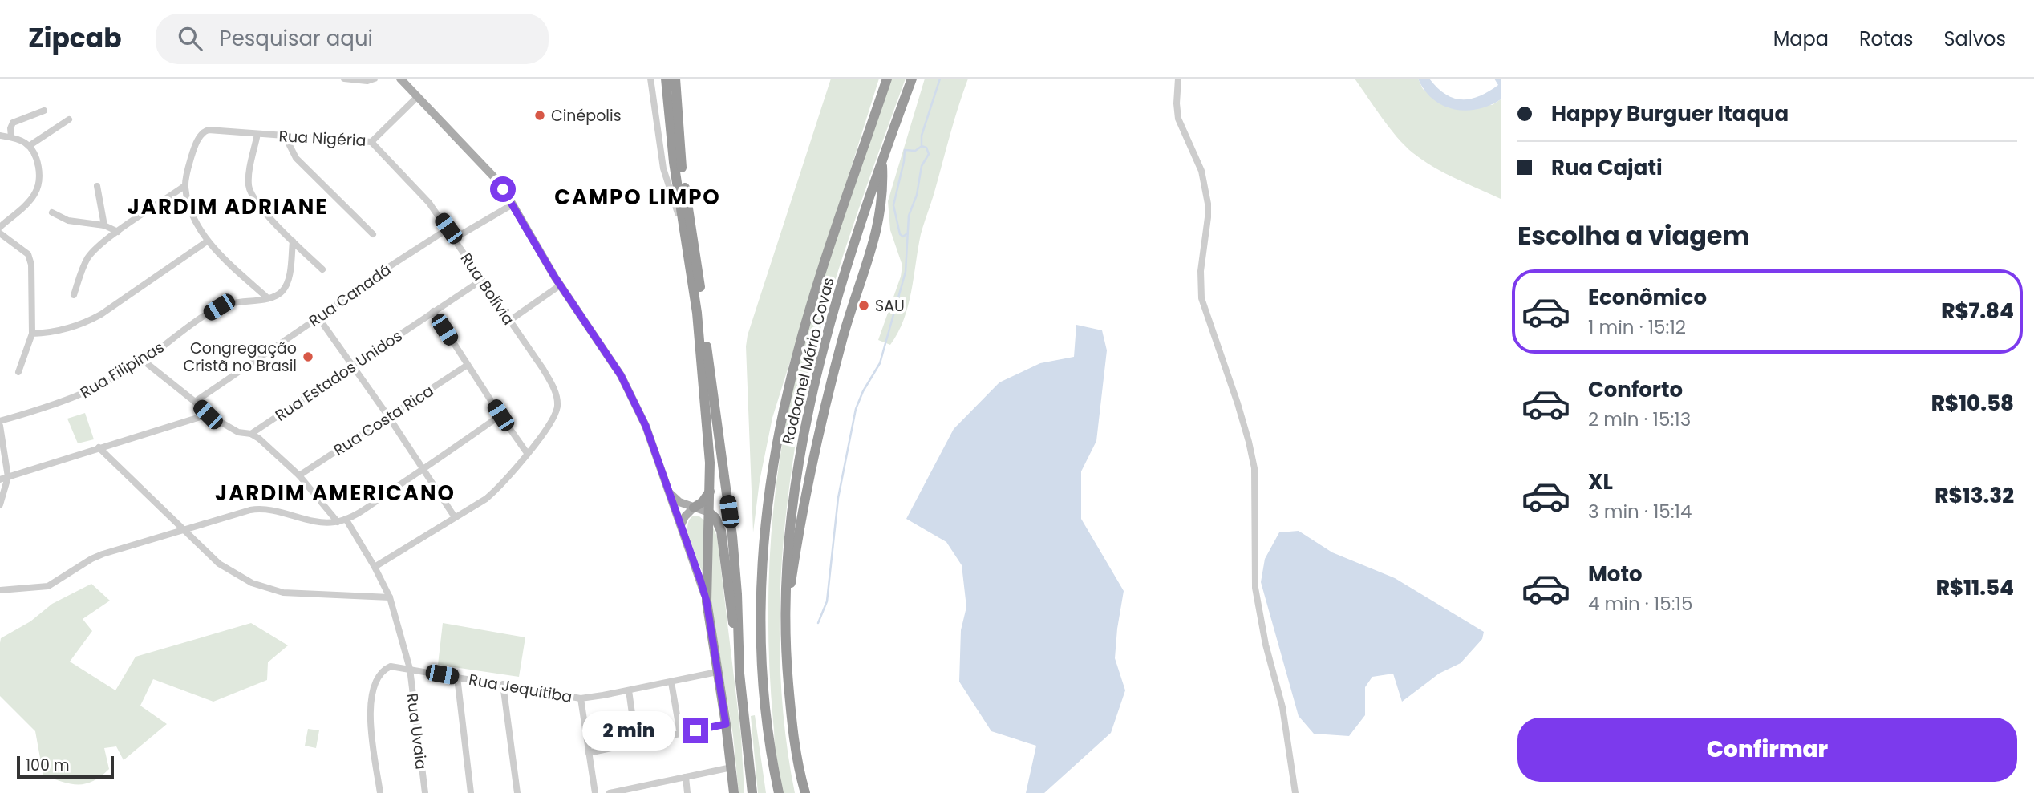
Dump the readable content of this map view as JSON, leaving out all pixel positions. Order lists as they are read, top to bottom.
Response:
{
  "streets": {
    "highway": ["Rodoanel Mário Covas"],
    "street": [
      "Rua Nigéria",
      "Rua Bolívia",
      "Rua Canadá",
      "Rua Filipinas",
      "Rua Estados Unidos",
      "Rua Costa Rica",
      "Rua Jequitiba",
      "Rua Uvaia"
    ]
  },
  "crossings": [
    ["Rua Nigéria", "Rua Bolívia"],
    ["Rua Bolívia", "Rua Canadá"],
    ["Rua Bolívia", "Rua Estados Unidos"],
    ["Rua Jequitiba", "Rua Uvaia"]
  ],
  "districts": ["CAMPO LIMPO", "JARDIM ADRIANE", "JARDIM AMERICANO"],
  "places": ["Cinépolis", "SAU", "Congregação Cristã no Brasil"],
  "scale_bar": "100 m",
  "page": {
    "header": "Zipcab",
    "search": "Pesquisar aqui",
    "nav": ["Mapa", "Rotas", "Salvos"],
    "banner": ["Happy Burguer Itaqua", "Rua Cajati"],
    "heading": "Escolha a viagem",
    "list": [
      {
        "name": "Econômico",
        "note": "1 min · 15:12",
        "value": "R$7.84"
      },
      {
        "name": "Conforto",
        "note": "2 min · 15:13",
        "value": "R$10.58"
      },
      {
        "name": "XL",
        "note": "3 min · 15:14",
        "value": "R$13.32"
      },
      {
        "name": "Moto",
        "note": "4 min · 15:15",
        "value": "R$11.54"
      }
    ],
    "buttons": "Confirmar",
    "bubble": "2 min",
    "scale": "100 m"
  }
}
